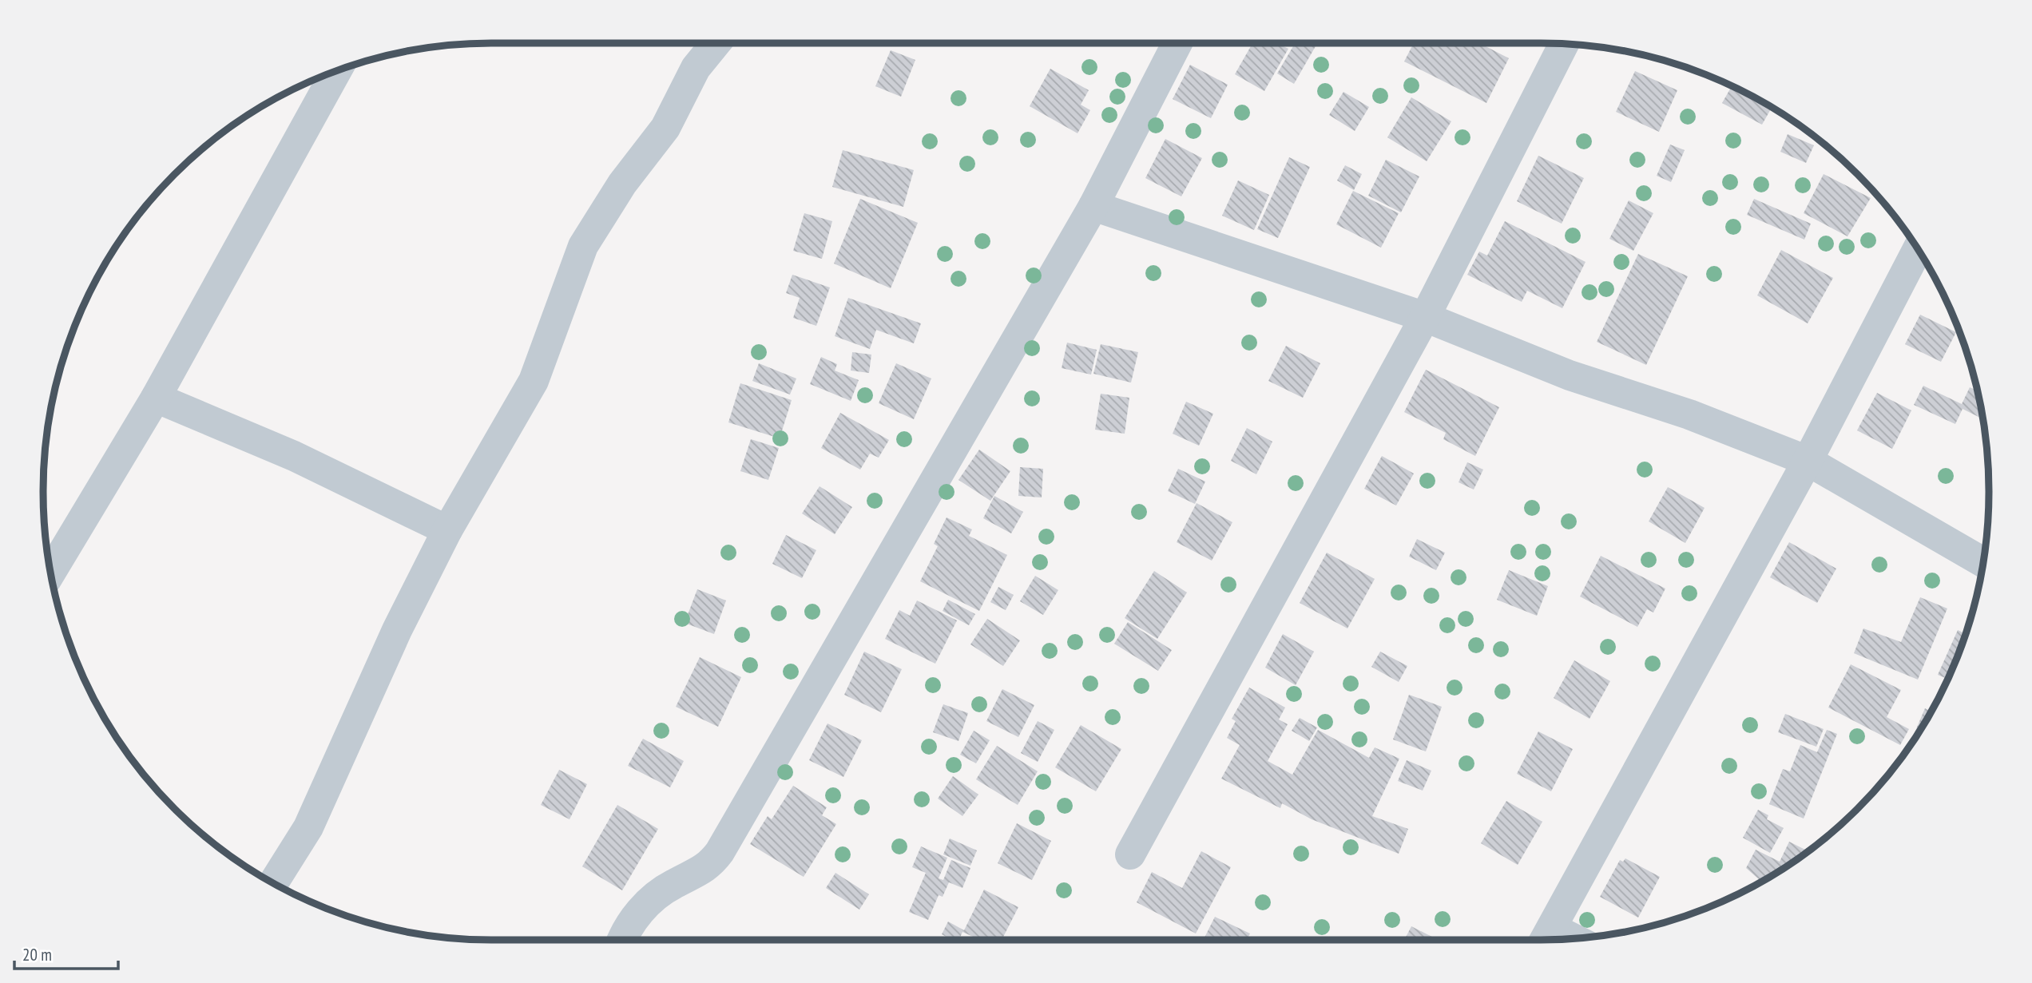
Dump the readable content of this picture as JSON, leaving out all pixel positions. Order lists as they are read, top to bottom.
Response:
{
  "scale_bar": "20 m"
}
